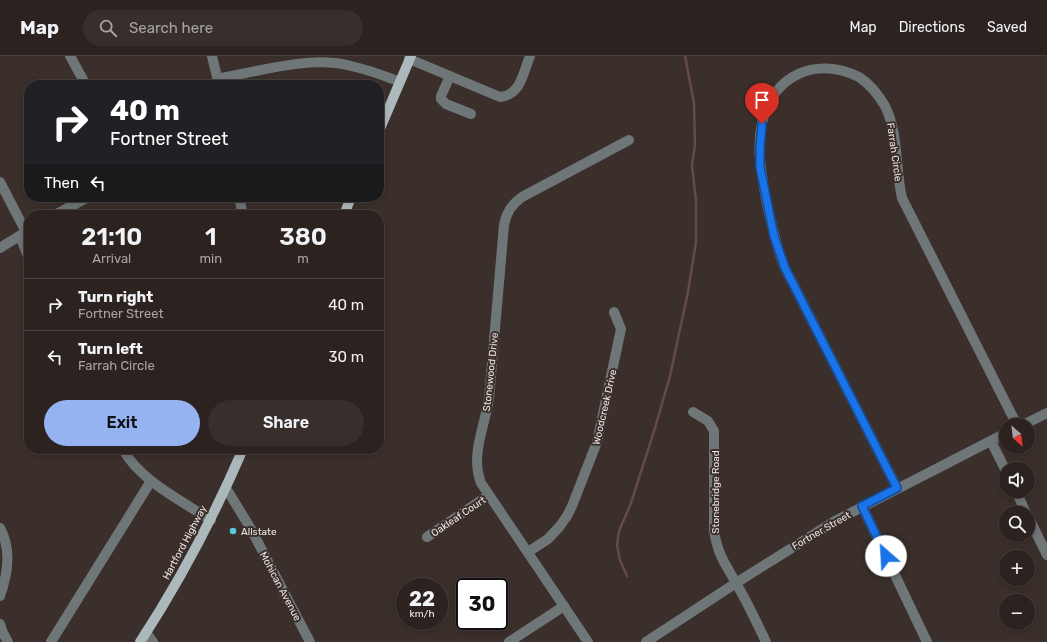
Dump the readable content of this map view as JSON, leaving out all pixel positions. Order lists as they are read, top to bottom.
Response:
{
  "streets": {
    "main road": ["Hartford Highway"],
    "street": [
      "Farrah Circle",
      "Stonewood Drive",
      "Woodcreek Drive",
      "Stonebridge Road",
      "Oakleaf Court",
      "Fortner Street",
      "Mohican Avenue"
    ]
  },
  "crossings": [
    ["Farrah Circle", "Fortner Street"],
    ["Stonewood Drive", "Woodcreek Drive"],
    ["Stonewood Drive", "Oakleaf Court"],
    ["Stonebridge Road", "Fortner Street"],
    ["Hartford Highway", "Mohican Avenue"]
  ],
  "places": ["Allstate"],
  "north": "bottom right",
  "page": {
    "header": "Map",
    "search": "Search here",
    "nav": ["Map", "Directions", "Saved"],
    "turn": ["40 m", "Fortner Street"],
    "then": "Then",
    "eta": [
      "21:10",
      "Arrival",
      "1",
      "min",
      "380",
      "m"
    ],
    "list": [
      {
        "name": "Turn right",
        "note": "Fortner Street",
        "value": "40 m"
      },
      {
        "name": "Turn left",
        "note": "Farrah Circle",
        "value": "30 m"
      }
    ],
    "buttons": ["Exit", "Share"],
    "map_buttons": ["+", "−"],
    "speed": "22 km/h",
    "limit": "30"
  }
}
